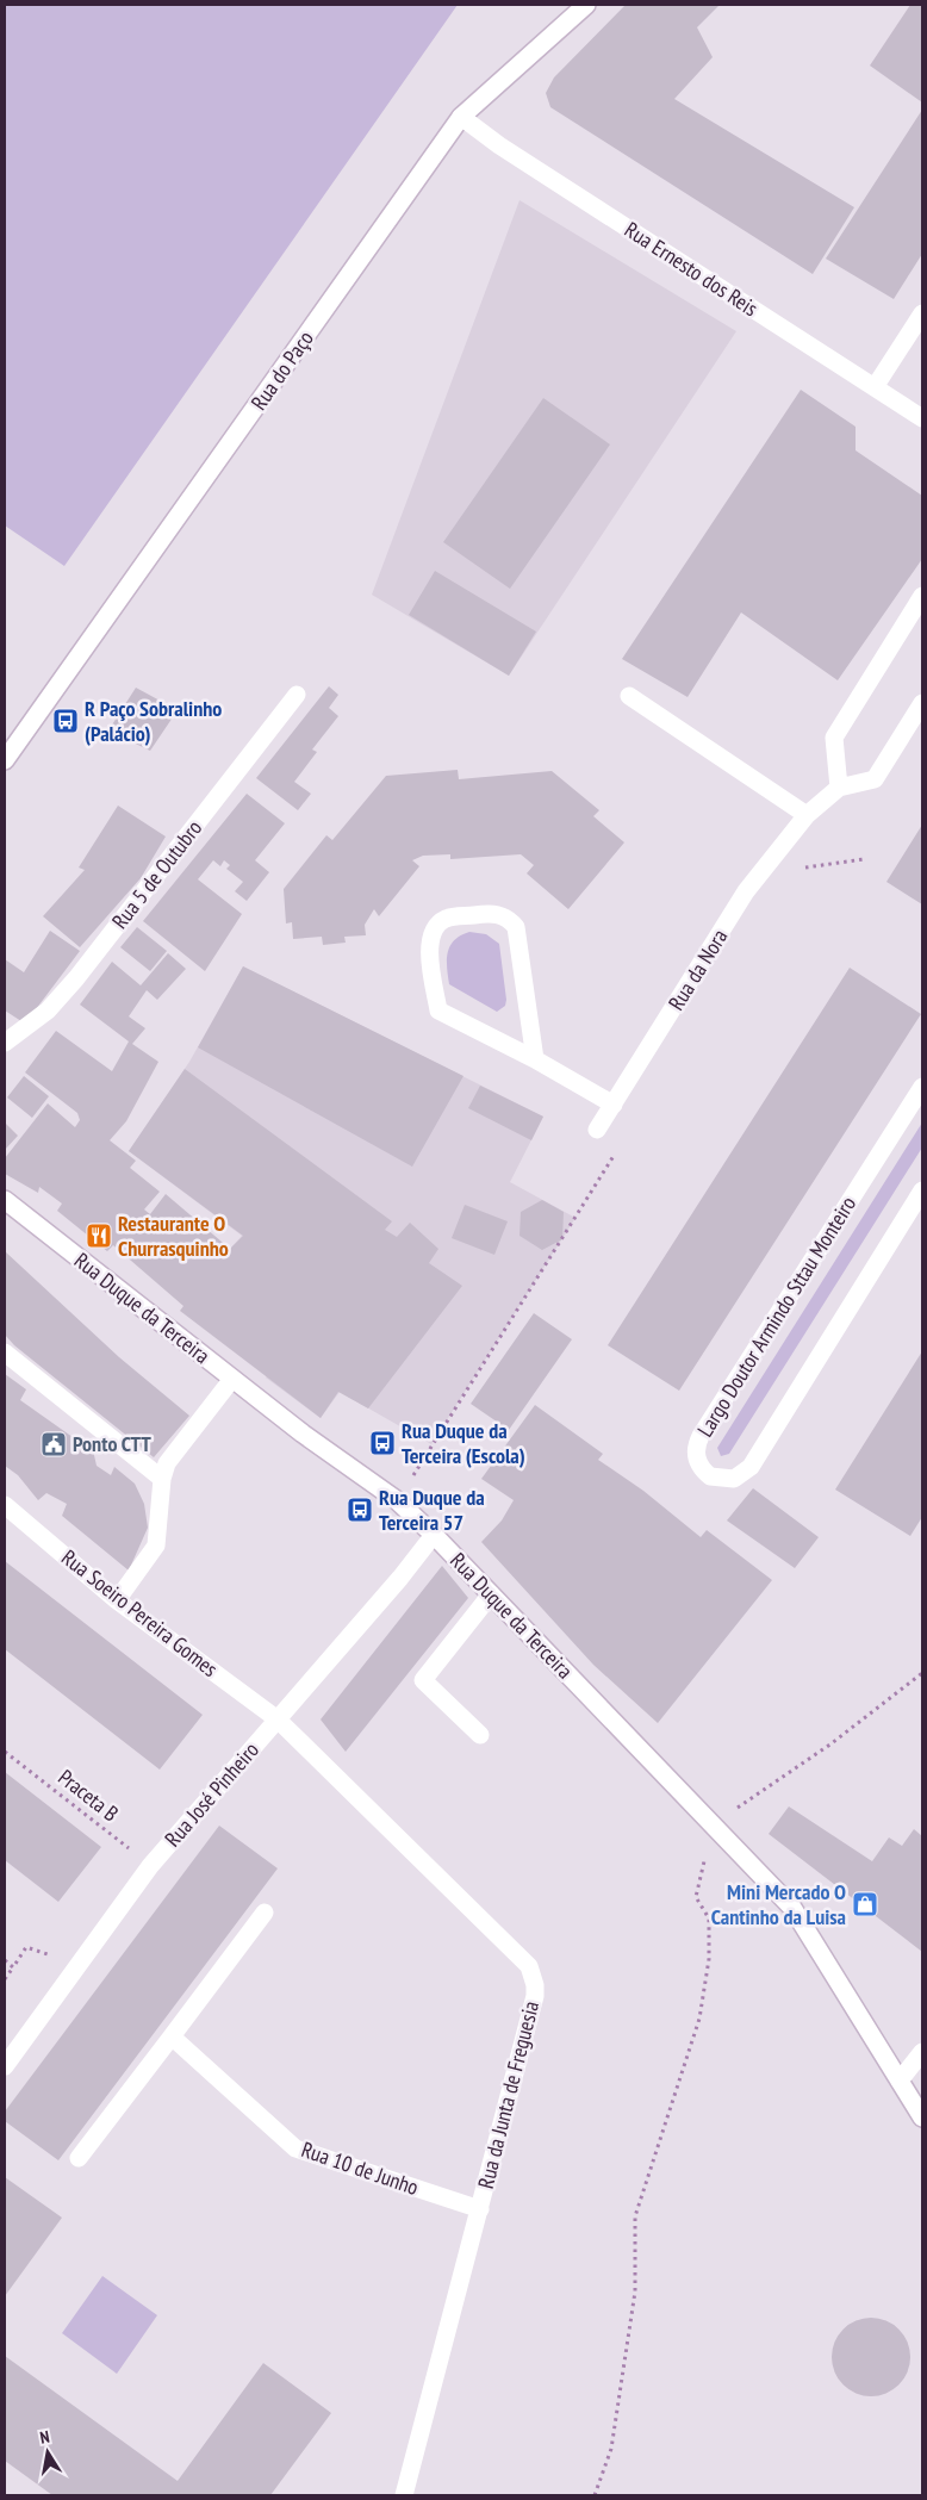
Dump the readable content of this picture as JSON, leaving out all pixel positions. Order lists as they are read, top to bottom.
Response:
{
  "streets": {
    "street": [
      "Rua Ernesto dos Reis",
      "Rua do Paço",
      "Rua 5 de Outubro",
      "Rua da Nora",
      "Rua Duque da Terceira",
      "Largo Doutor Armindo Sttau Monteiro",
      "Rua Soeiro Pereira Gomes",
      "Rua José Pinheiro",
      "Rua da Junta de Freguesia",
      "Rua 10 de Junho"
    ],
    "path": ["Praceta B"]
  },
  "crossings": [
    ["Rua Ernesto dos Reis", "Rua do Paço"],
    ["Rua Duque da Terceira", "Rua José Pinheiro"],
    ["Rua Soeiro Pereira Gomes", "Rua José Pinheiro"],
    ["Rua Soeiro Pereira Gomes", "Rua da Junta de Freguesia"],
    ["Rua José Pinheiro", "Praceta B"],
    ["Rua José Pinheiro", "Rua da Junta de Freguesia"],
    ["Rua da Junta de Freguesia", "Rua 10 de Junho"]
  ],
  "places": {
    "bus stop": ["R Paço Sobralinho (Palácio)", "Rua Duque da Terceira (Escola)", "Rua Duque da Terceira 57"],
    "restaurant": ["Restaurante O Churrasquinho"],
    "public building": ["Ponto CTT"],
    "shop": ["Mini Mercado O Cantinho da Luisa"]
  },
  "north": "top"
}
